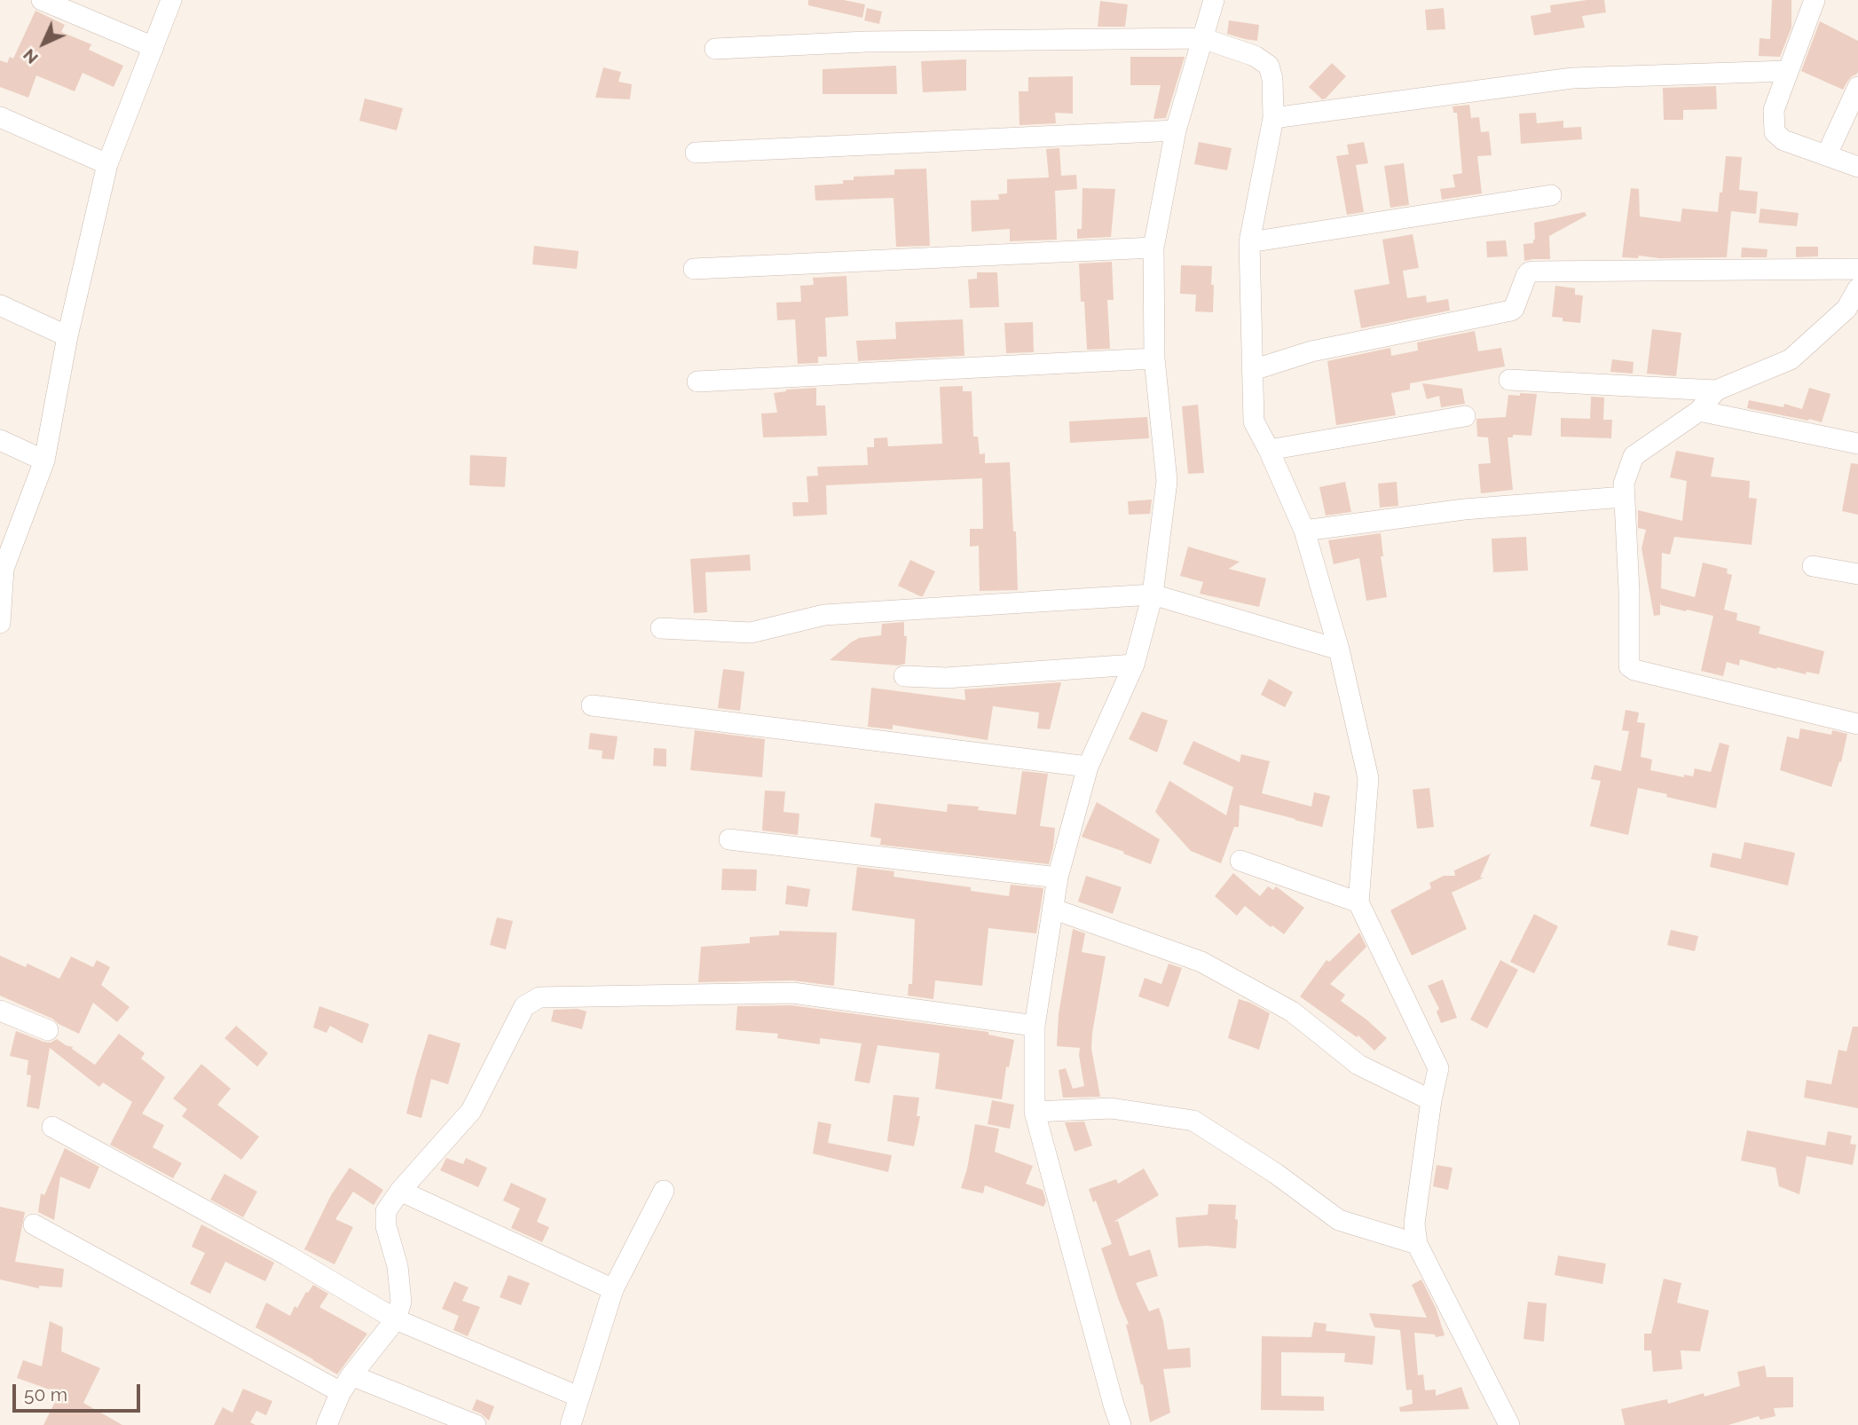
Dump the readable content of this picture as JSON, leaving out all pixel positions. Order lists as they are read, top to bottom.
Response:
{
  "scale_bar": "50 m",
  "north": "bottom left"
}
